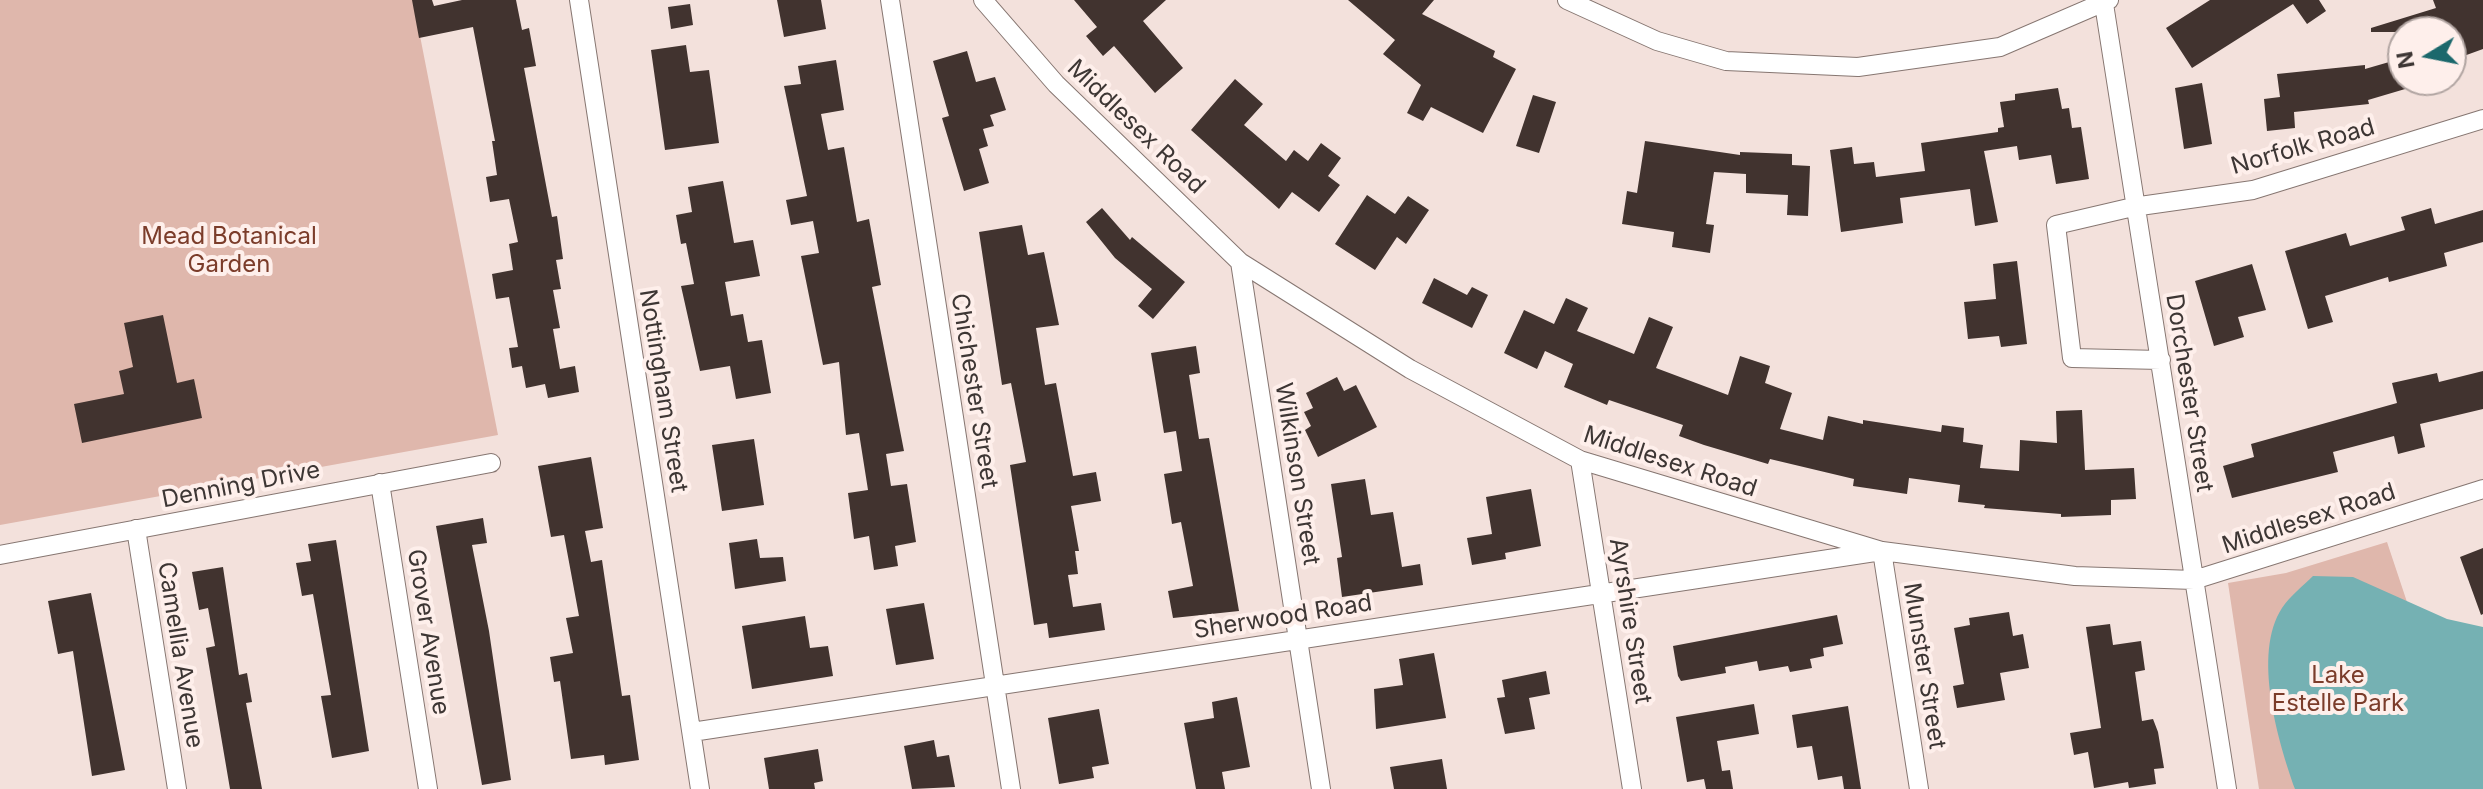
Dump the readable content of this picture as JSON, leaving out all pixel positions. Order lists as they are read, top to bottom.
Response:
{
  "streets": {
    "street": [
      "Middlesex Road",
      "Norfolk Road",
      "Nottingham Street",
      "Chichester Street",
      "Dorchester Street",
      "Wilkinson Street",
      "Denning Drive",
      "Sherwood Road",
      "Ayrshire Street",
      "Grover Avenue",
      "Camellia Avenue",
      "Munster Street"
    ]
  },
  "crossings": [
    ["Middlesex Road", "Dorchester Street"],
    ["Middlesex Road", "Wilkinson Street"],
    ["Middlesex Road", "Sherwood Road"],
    ["Middlesex Road", "Ayrshire Street"],
    ["Middlesex Road", "Munster Street"],
    ["Norfolk Road", "Dorchester Street"],
    ["Nottingham Street", "Sherwood Road"],
    ["Chichester Street", "Sherwood Road"],
    ["Wilkinson Street", "Sherwood Road"],
    ["Denning Drive", "Grover Avenue"],
    ["Denning Drive", "Camellia Avenue"],
    ["Sherwood Road", "Ayrshire Street"],
    ["Sherwood Road", "Munster Street"]
  ],
  "parks": ["Mead Botanical Garden", "Lake Estelle Park"],
  "north": "left"
}
